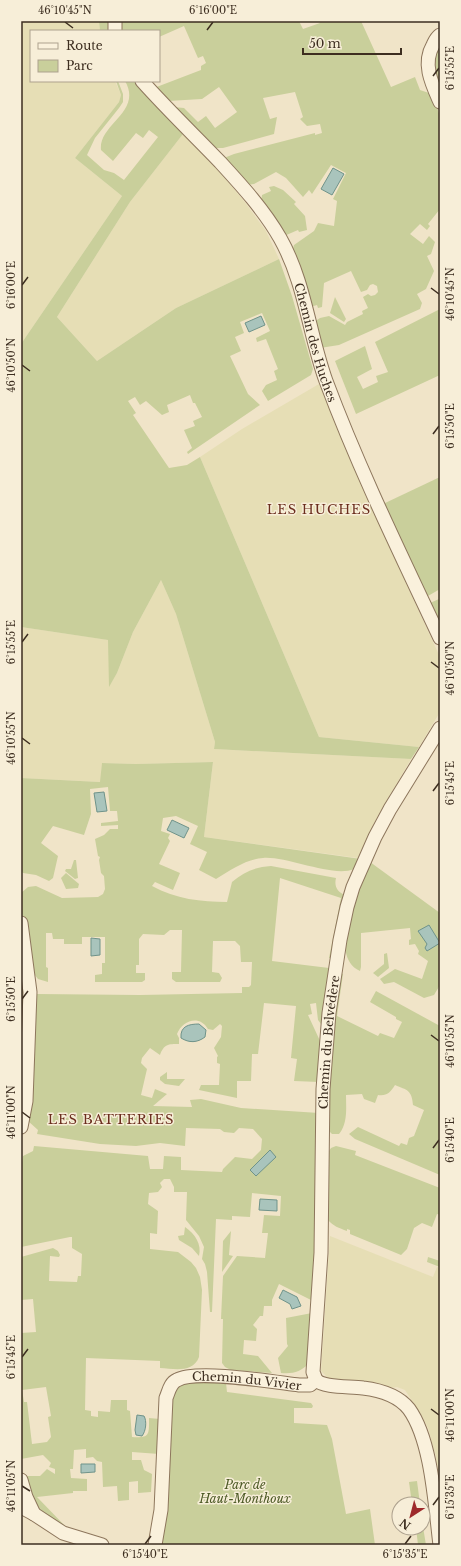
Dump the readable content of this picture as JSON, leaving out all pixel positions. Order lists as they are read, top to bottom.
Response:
{
  "streets": {
    "street": ["Chemin des Huches", "Chemin du Belvédère", "Chemin du Vivier"]
  },
  "crossings": [
    ["Chemin du Belvédère", "Chemin du Vivier"]
  ],
  "districts": ["LES HUCHES", "LES BATTERIES"],
  "parks": ["Parc de Haut-Monthoux"],
  "legend": ["Route", "Parc"],
  "scale_bar": "50 m",
  "north": "bottom left",
  "coordinates": [
    "46°10'45\"N",
    "6°16'00\"E",
    "6°15'55\"E",
    "46°10'50\"N",
    "6°15'50\"E",
    "46°10'55\"N",
    "6°15'45\"E",
    "46°11'00\"N",
    "6°15'40\"E",
    "46°11'05\"N",
    "6°15'35\"E"
  ]
}
